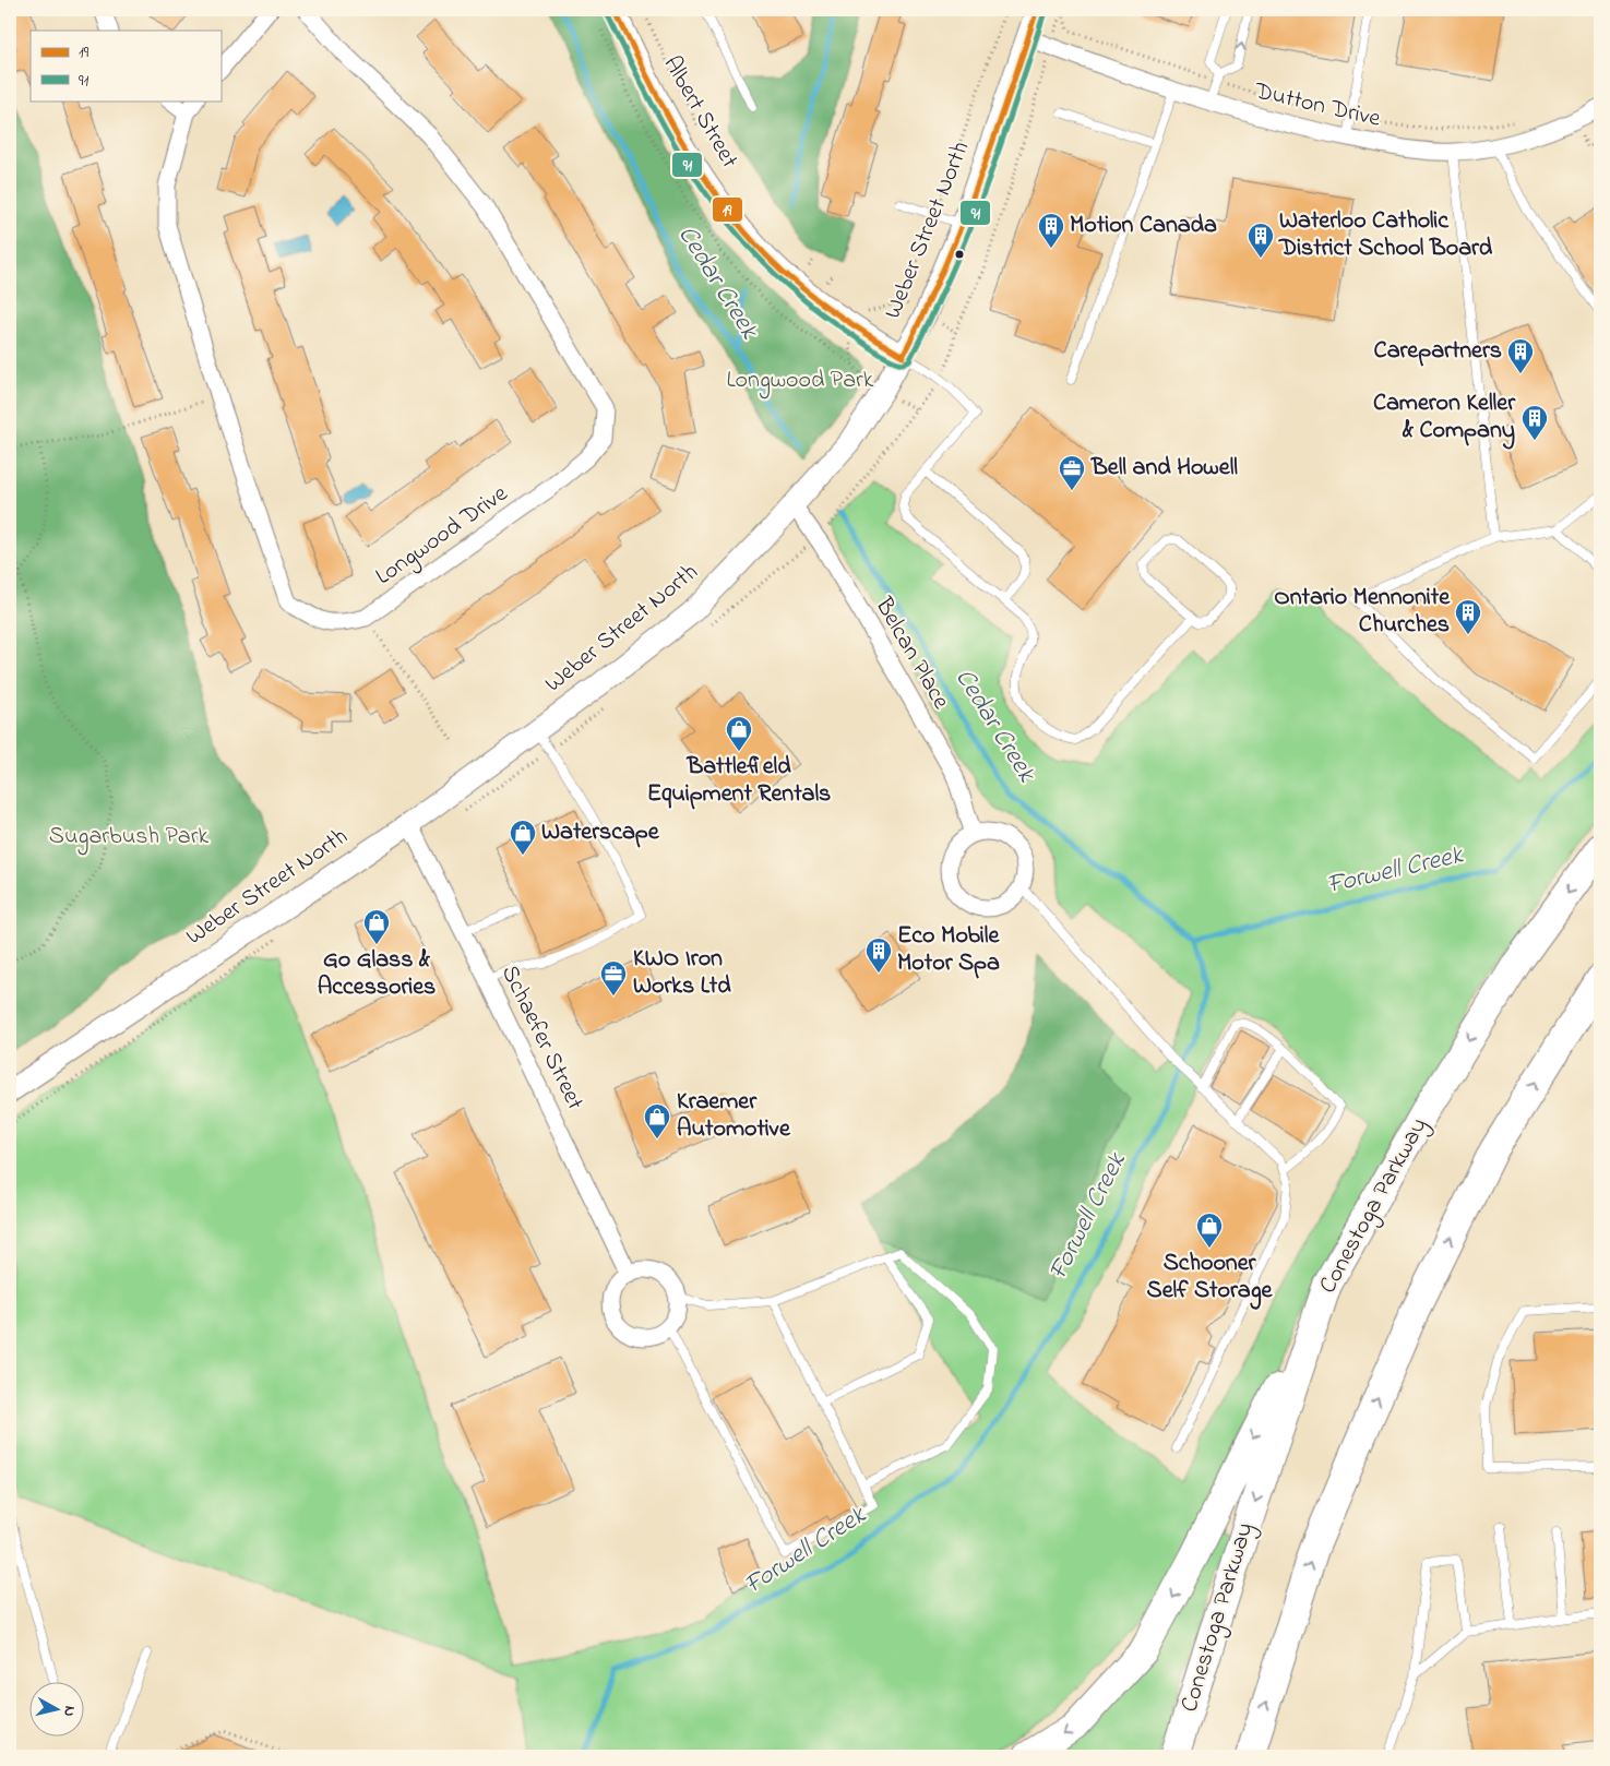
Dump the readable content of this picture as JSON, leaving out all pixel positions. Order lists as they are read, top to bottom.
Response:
{
  "streets": {
    "highway": ["Conestoga Parkway"],
    "main road": ["Weber Street North"],
    "street": [
      "Dutton Drive",
      "Albert Street",
      "Longwood Drive",
      "Belcan Place",
      "Schaefer Street"
    ]
  },
  "crossings": [
    ["Dutton Drive", "Weber Street North"],
    ["Albert Street", "Weber Street North"],
    ["Weber Street North", "Belcan Place"],
    ["Weber Street North", "Schaefer Street"]
  ],
  "water": ["Cedar Creek", "Forwell Creek"],
  "parks": ["Longwood Park", "Sugarbush Park"],
  "places": {
    "building": [
      "Motion Canada",
      "Waterloo Catholic District School Board",
      "Carepartners",
      "Cameron Keller & Company",
      "Ontario Mennonite Churches",
      "Eco Mobile Motor Spa"
    ],
    "office": ["Bell and Howell", "KWO Iron Works Ltd"],
    "shop": [
      "Battlefield Equipment Rentals",
      "Waterscape",
      "Go Glass & Accessories",
      "Kraemer Automotive",
      "Schooner Self Storage"
    ]
  },
  "lines": ["transit line 19", "transit line 91"],
  "legend": ["19", "91"],
  "north": "right"
}
